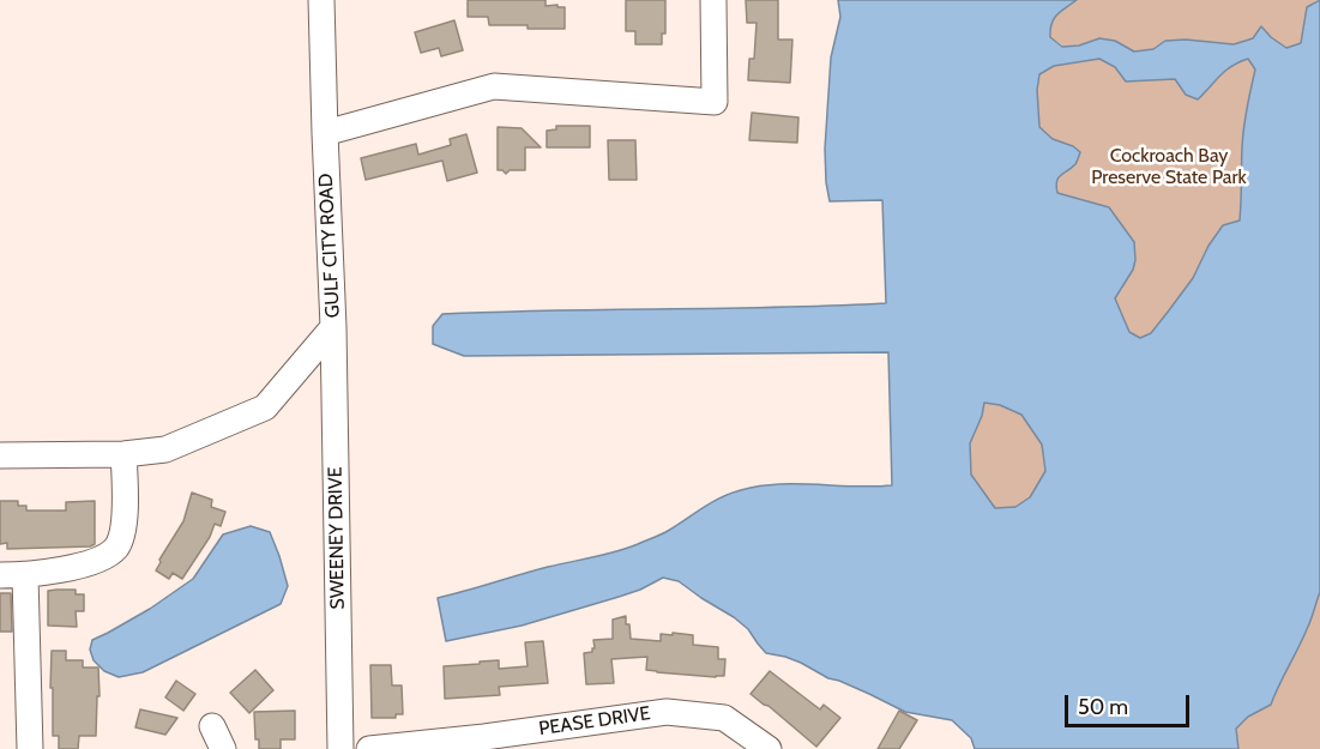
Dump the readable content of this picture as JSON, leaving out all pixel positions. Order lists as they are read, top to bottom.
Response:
{
  "streets": {
    "street": ["GULF CITY ROAD", "SWEENEY DRIVE", "PEASE DRIVE"]
  },
  "crossings": [
    ["GULF CITY ROAD", "SWEENEY DRIVE"]
  ],
  "parks": ["Cockroach Bay Preserve State Park"],
  "scale_bar": "50 m"
}
